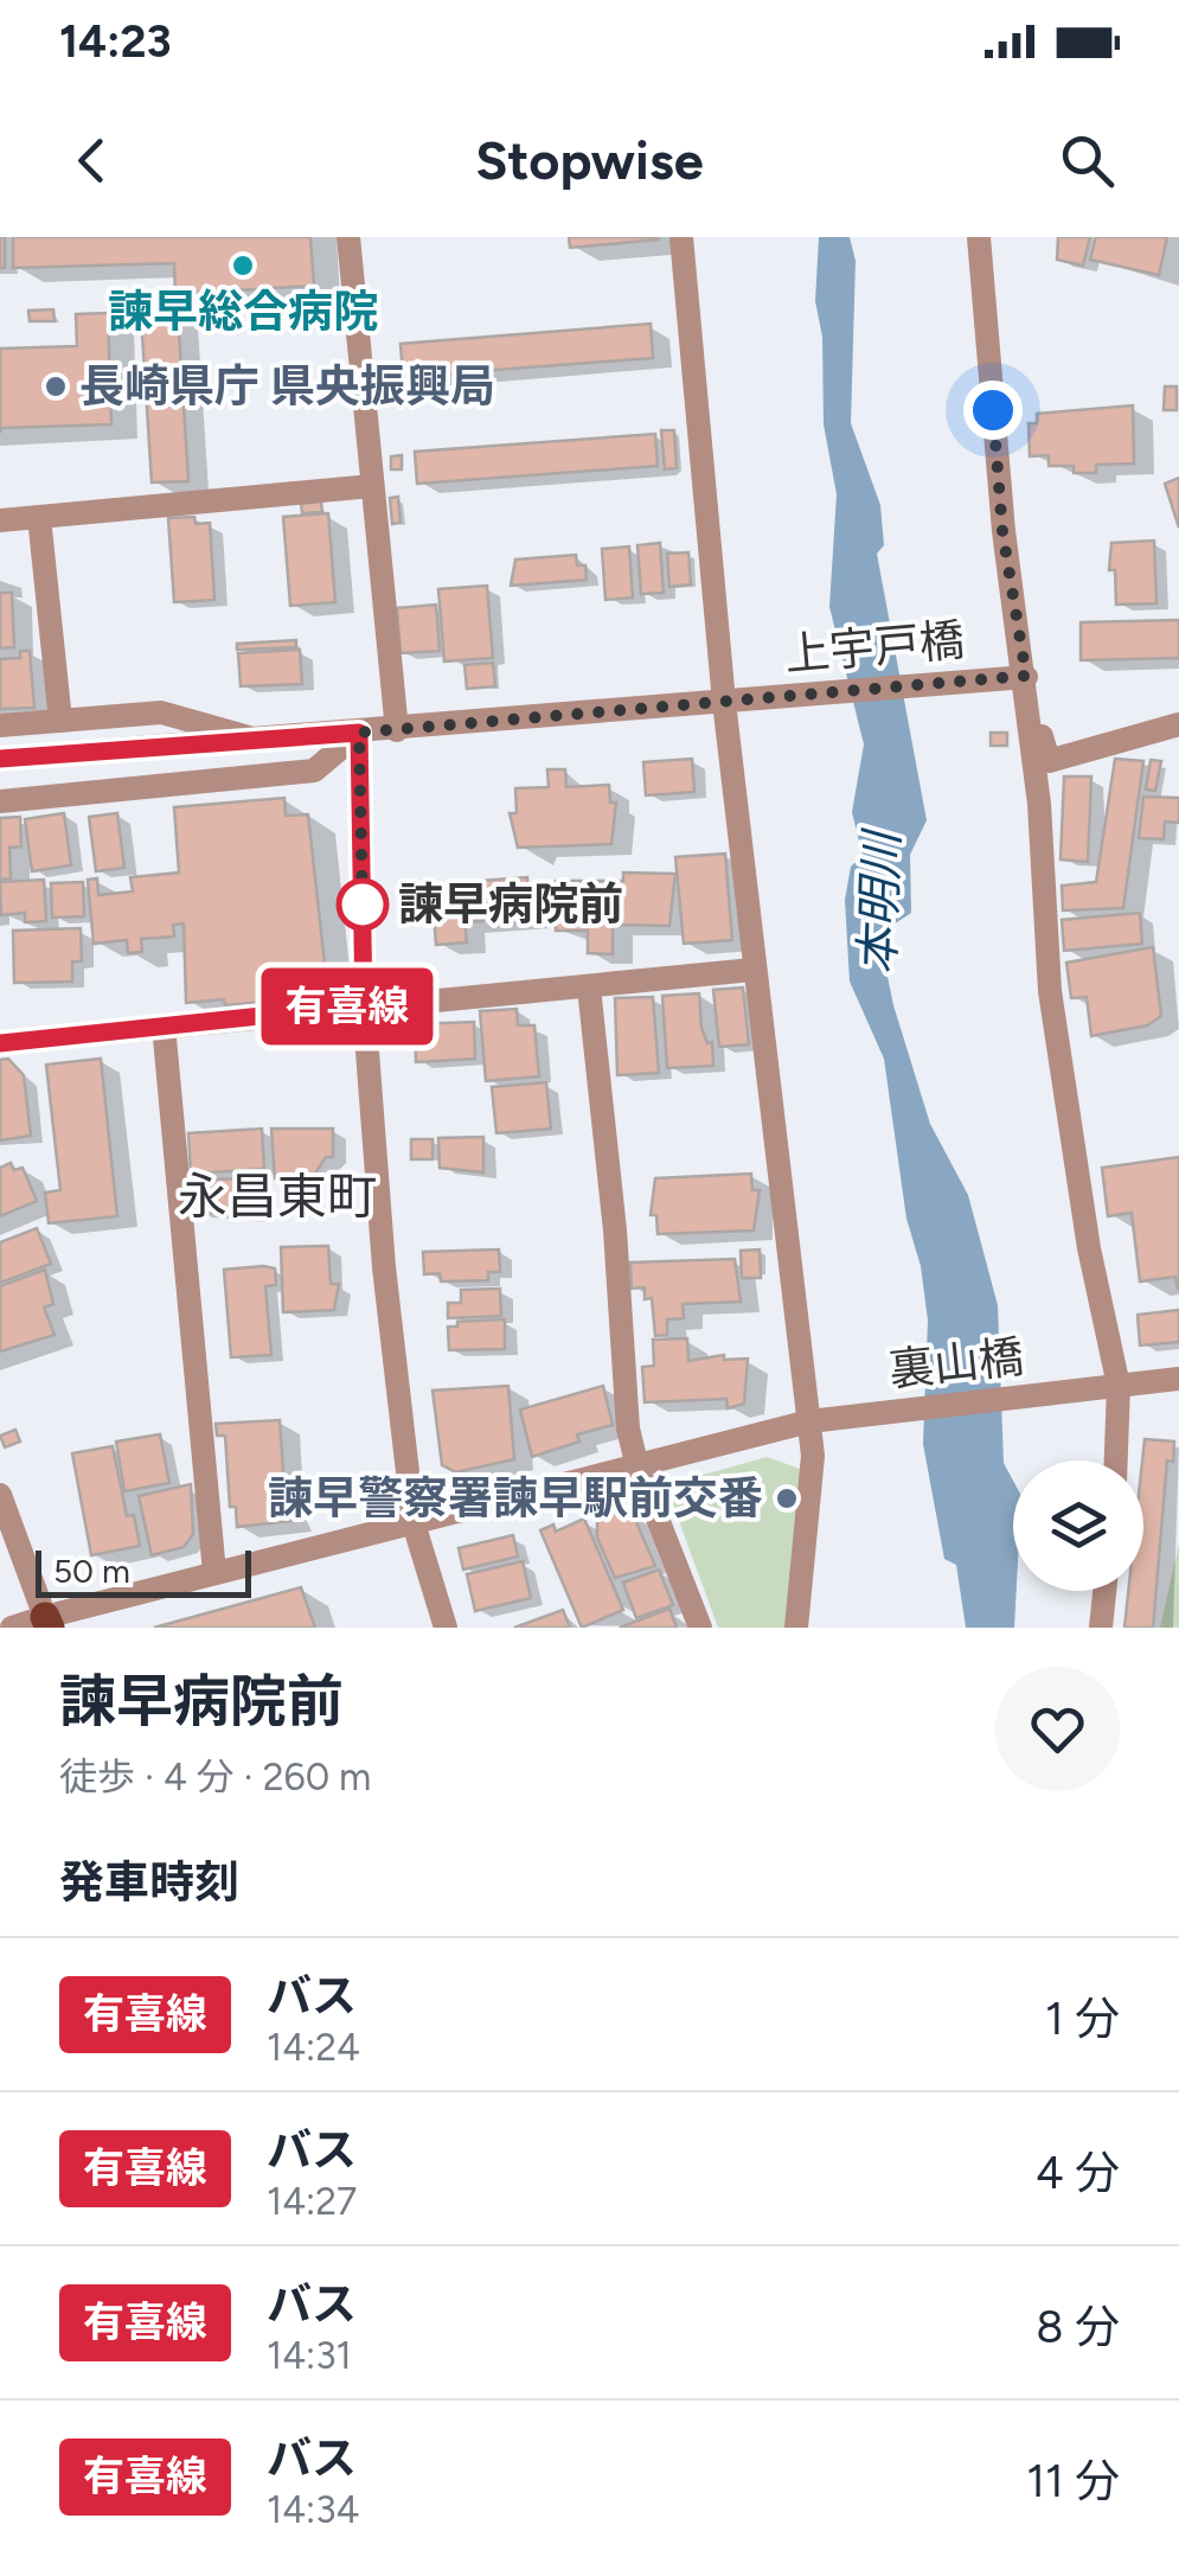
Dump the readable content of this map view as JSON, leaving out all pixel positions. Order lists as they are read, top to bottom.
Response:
{
  "streets": {
    "street": ["上宇戸橋", "裏山橋"]
  },
  "districts": ["永昌東町"],
  "water": ["本明川"],
  "places": [
    "諫早総合病院",
    "長崎県庁 県央振興局",
    "諫早病院前",
    "諫早警察署諫早駅前交番"
  ],
  "lines": ["bus line 有喜線"],
  "scale_bar": "50 m",
  "page": {
    "status": "14:23",
    "header": "Stopwise",
    "on_map": "有喜線",
    "scale": "50 m",
    "heading": [
      ["諫早病院前", "徒歩 · 4 分 · 260 m"],
      "発車時刻"
    ],
    "list": [
      {
        "mark": "有喜線",
        "name": "バス",
        "note": "14:24",
        "value": "1 分"
      },
      {
        "mark": "有喜線",
        "name": "バス",
        "note": "14:27",
        "value": "4 分"
      },
      {
        "mark": "有喜線",
        "name": "バス",
        "note": "14:31",
        "value": "8 分"
      },
      {
        "mark": "有喜線",
        "name": "バス",
        "note": "14:34",
        "value": "11 分"
      }
    ]
  }
}
